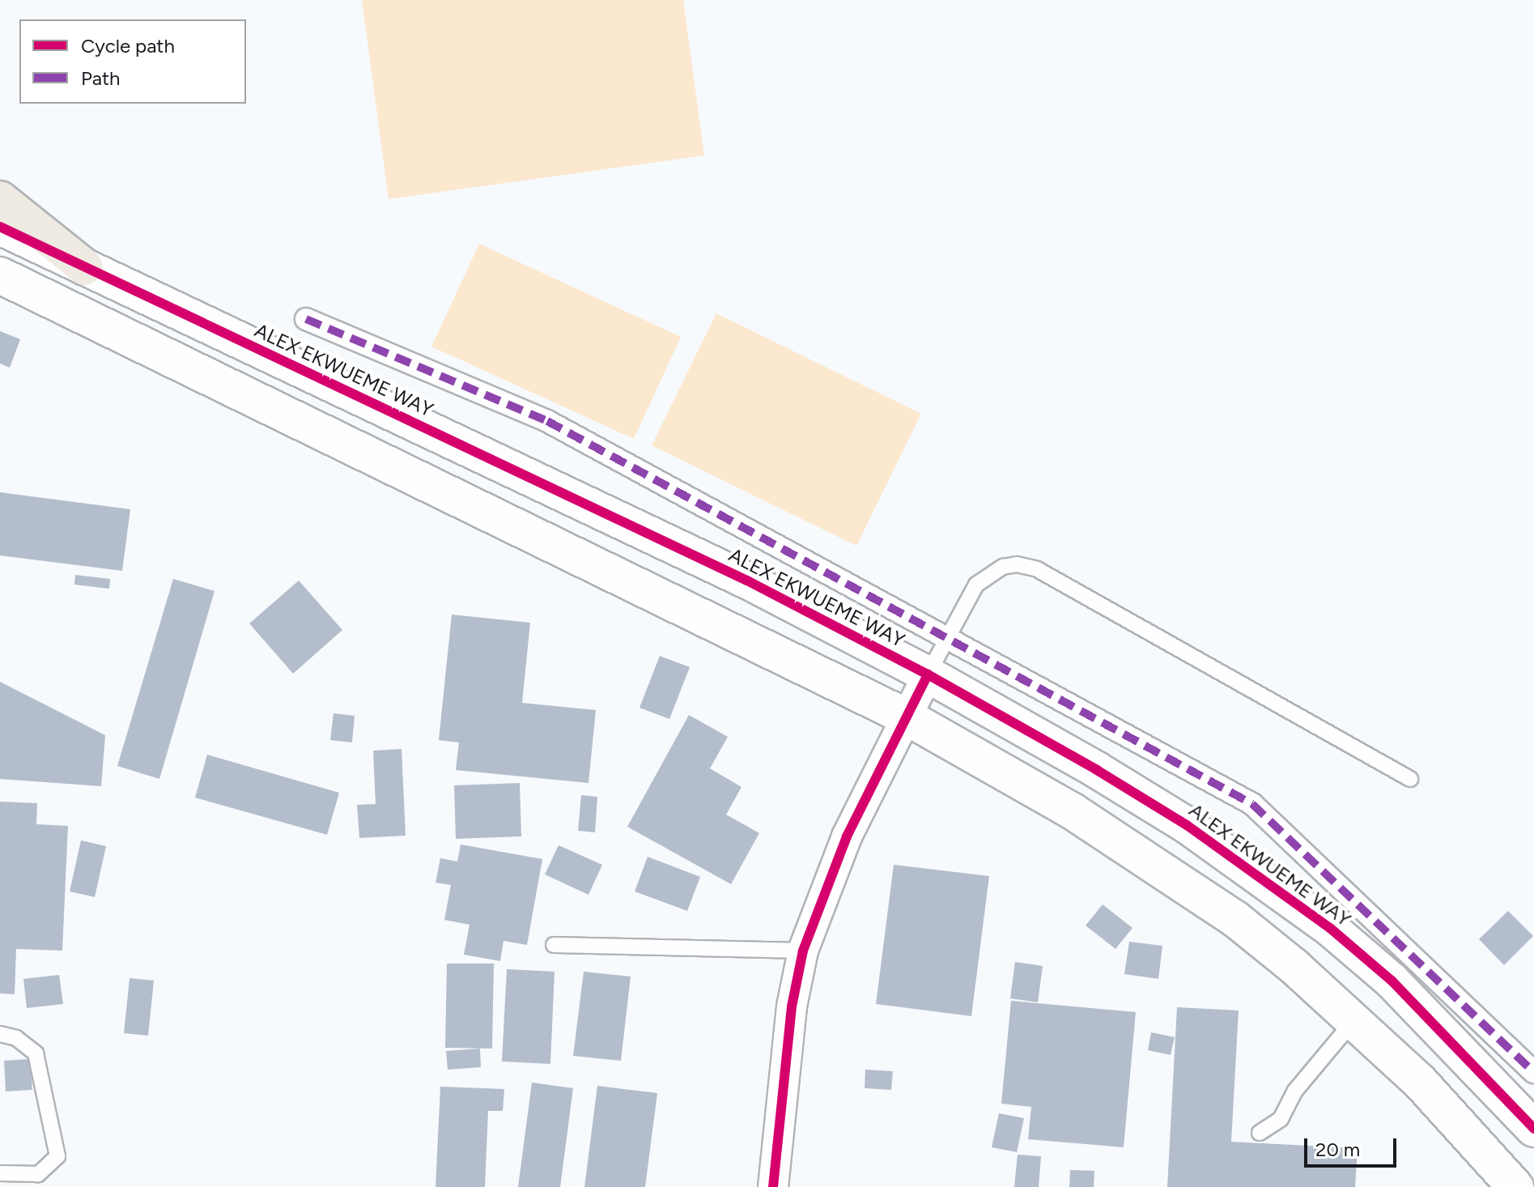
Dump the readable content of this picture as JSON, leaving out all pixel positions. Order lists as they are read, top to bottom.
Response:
{
  "streets": {
    "street": ["ALEX EKWUEME WAY"]
  },
  "legend": ["Cycle path", "Path"],
  "scale_bar": "20 m"
}
